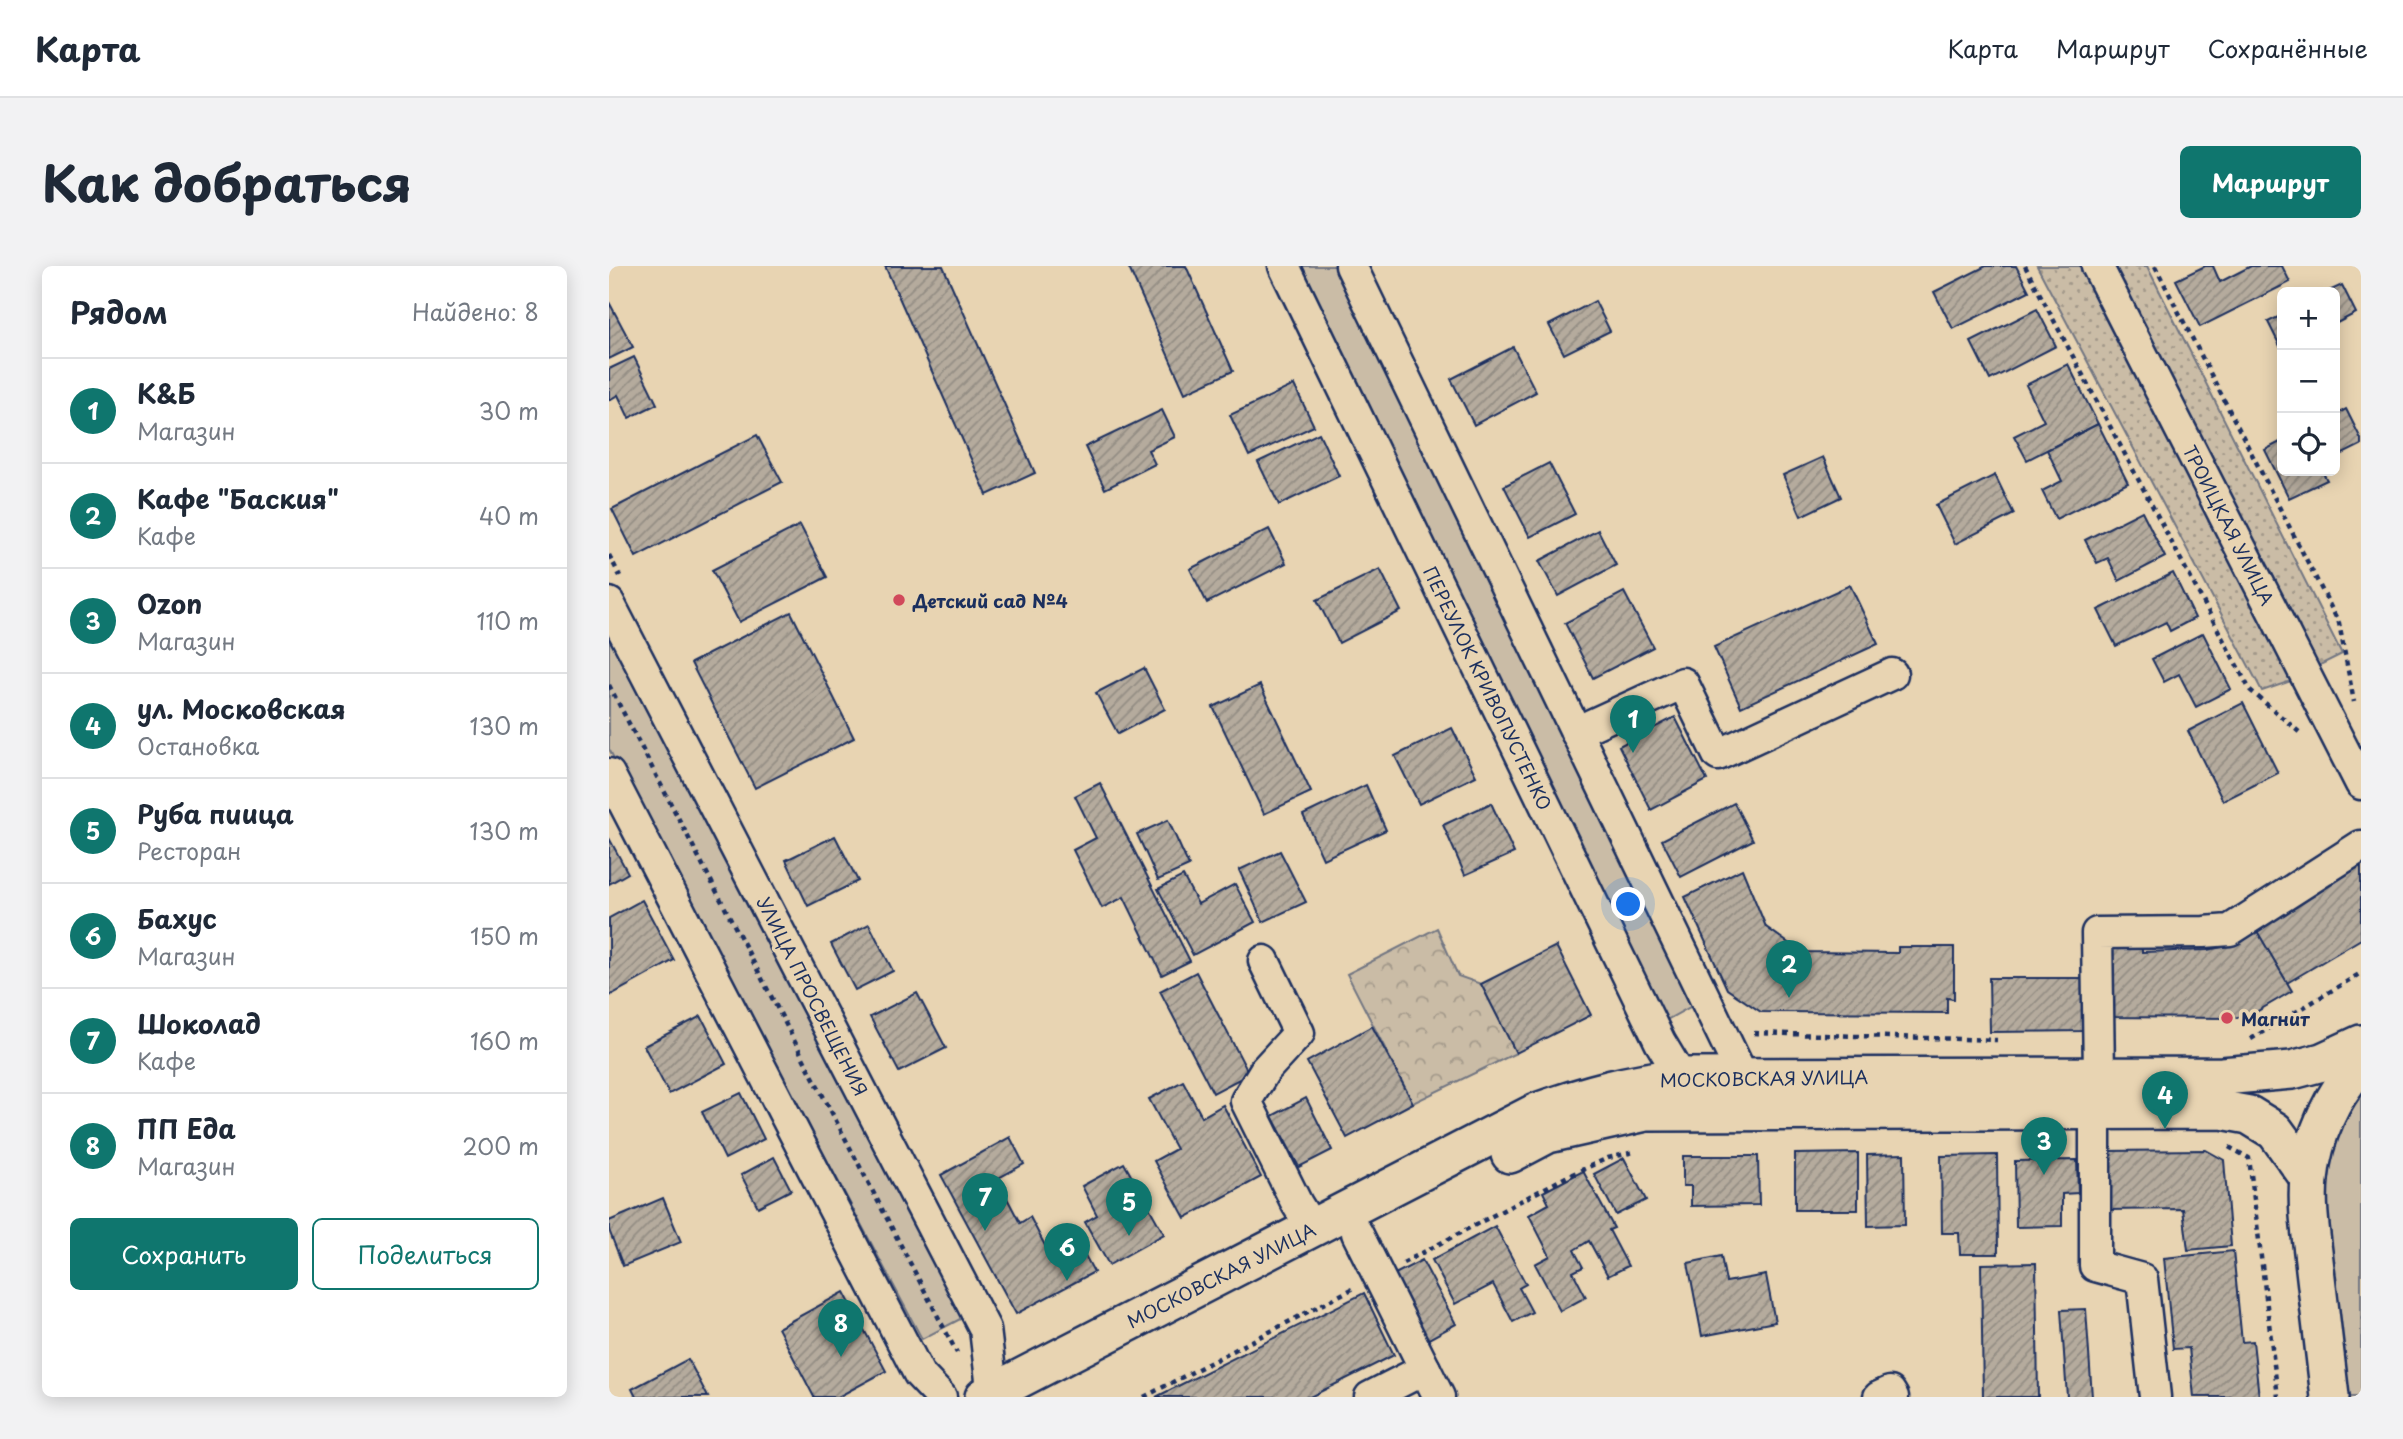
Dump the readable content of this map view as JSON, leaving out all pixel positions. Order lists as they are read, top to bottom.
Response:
{
  "streets": {
    "main road": ["МОСКОВСКАЯ УЛИЦА"],
    "street": ["ТРОИЦКАЯ УЛИЦА", "ПЕРЕУЛОК КРИВОПУСТЕНКО", "УЛИЦА ПРОСВЕЩЕНИЯ"]
  },
  "crossings": [
    ["ПЕРЕУЛОК КРИВОПУСТЕНКО", "МОСКОВСКАЯ УЛИЦА"],
    ["УЛИЦА ПРОСВЕЩЕНИЯ", "МОСКОВСКАЯ УЛИЦА"]
  ],
  "places": ["Детский сад №4", "Магнит"],
  "page": {
    "header": "Карта",
    "nav": ["Карта", "Маршрут", "Сохранённые"],
    "title": "Как добраться",
    "buttons": [
      "Маршрут",
      ["Сохранить", "Поделиться"]
    ],
    "heading": ["Рядом", "Найдено: 8"],
    "map_buttons": ["+", "−"],
    "list": [
      {
        "mark": "1",
        "name": "К&Б",
        "note": "Магазин",
        "value": "30 m"
      },
      {
        "mark": "2",
        "name": "Кафе \"Баския\"",
        "note": "Кафе",
        "value": "40 m"
      },
      {
        "mark": "3",
        "name": "Ozon",
        "note": "Магазин",
        "value": "110 m"
      },
      {
        "mark": "4",
        "name": "ул. Московская",
        "note": "Остановка",
        "value": "130 m"
      },
      {
        "mark": "5",
        "name": "Руба пиица",
        "note": "Ресторан",
        "value": "130 m"
      },
      {
        "mark": "6",
        "name": "Бахус",
        "note": "Магазин",
        "value": "150 m"
      },
      {
        "mark": "7",
        "name": "Шоколад",
        "note": "Кафе",
        "value": "160 m"
      },
      {
        "mark": "8",
        "name": "ПП Еда",
        "note": "Магазин",
        "value": "200 m"
      }
    ],
    "pins": [
      "1",
      "2",
      "4",
      "3",
      "7",
      "5",
      "6",
      "8"
    ]
  }
}
